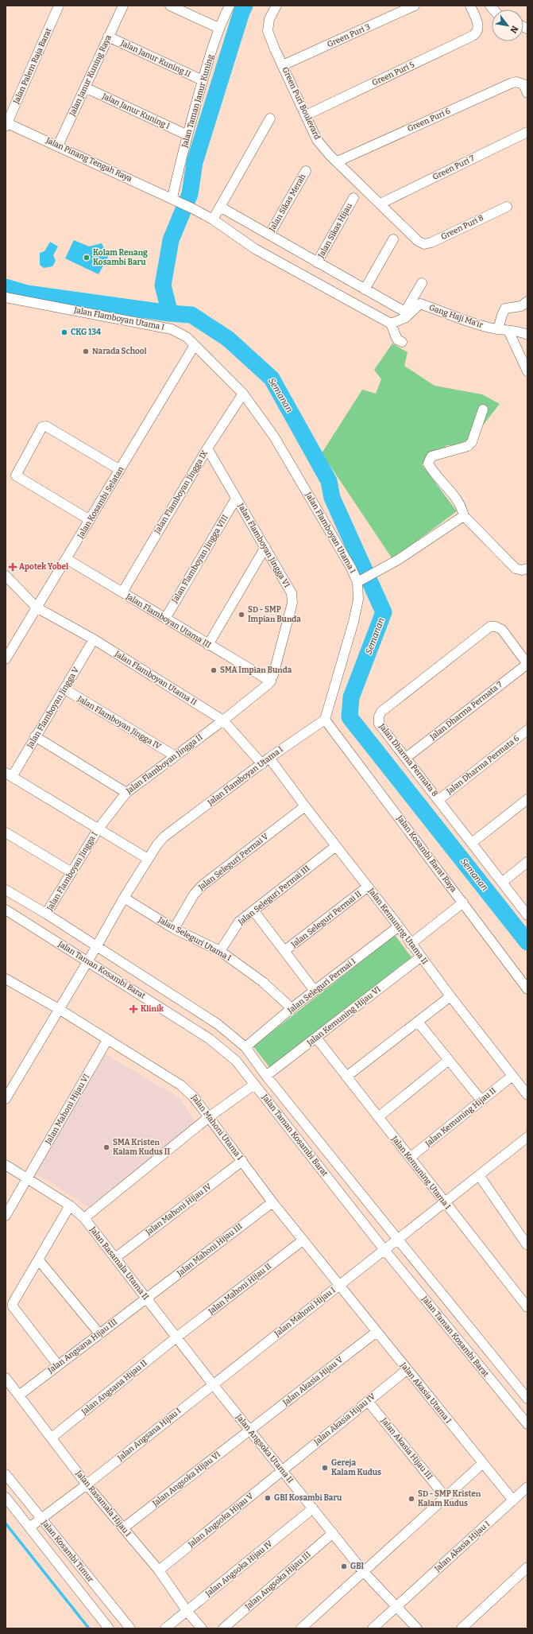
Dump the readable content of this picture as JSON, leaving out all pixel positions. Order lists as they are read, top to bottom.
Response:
{
  "streets": {
    "street": [
      "Green Puri 3",
      "Jalan Janur Kuning II",
      "Jalan Palem Raja Barat",
      "Green Puri 5",
      "Jalan Janur Kuning Raya",
      "Jalan Taman Janur Kuning",
      "Green Puri Boulevard",
      "Jalan Janur Kuning I",
      "Green Puri 6",
      "Jalan Pinang Tengah Raya",
      "Green Puri 7",
      "Jalan Sikas Merah",
      "Green Puri 8",
      "Jalan Sikas Hijau",
      "Gang Haji Ma'ir",
      "Jalan Flamboyan Utama I",
      "Jalan Flamboyan Jingga IX",
      "Jalan Kosambi Selatan",
      "Jalan Flamboyan Jingga VI",
      "Jalan Flamboyan Jingga VIII",
      "Jalan Flamboyan Utama III",
      "Jalan Flamboyan Utama II",
      "Jalan Flamboyan Jingga V",
      "Jalan Dharma Permata 7",
      "Jalan Flamboyan Jingga IV",
      "Jalan Dharma Permata 8",
      "Jalan Flamboyan Jingga II",
      "Jalan Dharma Permata 6",
      "Jalan Kosambi Barat Raya",
      "Jalan Seleguri Permai V",
      "Jalan Flamboyan Jingga I",
      "Jalan Seleguri Permai III",
      "Jalan Seleguri Permai II",
      "Jalan Kemuning Utama II",
      "Jalan Seleguri Utama I",
      "Jalan Taman Kosambi Barat",
      "Jalan Seleguri Permai I",
      "Jalan Kemuning Hijau VI",
      "Jalan Mahoni Hijau VI",
      "Jalan Kemuning Hijau II",
      "Jalan Mahoni Utama I",
      "Jalan Kemuning Utama I",
      "Jalan Mahoni Hijau IV",
      "Jalan Mahoni Hijau III",
      "Jalan Rasamala Utama II",
      "Jalan Mahoni Hijau II",
      "Jalan Mahoni Hijau I",
      "Jalan Angsana Hijau III",
      "Jalan Akasia Hijau V",
      "Jalan Angsana Hijau II",
      "Jalan Akasia Utama I",
      "Jalan Akasia Hijau IV",
      "Jalan Angsana Hijau I",
      "Jalan Angsoka Utama II",
      "Jalan Akasia Hijau III",
      "Jalan Angsoka Hijau VI",
      "Jalan Rasamala Hijau I",
      "Jalan Angsoka Hijau V",
      "Jalan Akasia Hijau I",
      "Jalan Kosambi Timur",
      "Jalan Angsoka Hijau IV",
      "Jalan Angsoka Hijau III"
    ]
  },
  "crossings": [
    ["Green Puri 3", "Green Puri Boulevard"],
    ["Jalan Janur Kuning II", "Jalan Janur Kuning Raya"],
    ["Jalan Janur Kuning II", "Jalan Taman Janur Kuning"],
    ["Jalan Palem Raja Barat", "Jalan Pinang Tengah Raya"],
    ["Green Puri 5", "Green Puri Boulevard"],
    ["Jalan Janur Kuning Raya", "Jalan Janur Kuning I"],
    ["Jalan Janur Kuning Raya", "Jalan Pinang Tengah Raya"],
    ["Jalan Taman Janur Kuning", "Jalan Janur Kuning I"],
    ["Jalan Taman Janur Kuning", "Jalan Pinang Tengah Raya"],
    ["Green Puri Boulevard", "Green Puri 6"],
    ["Green Puri Boulevard", "Green Puri 7"],
    ["Green Puri Boulevard", "Green Puri 8"],
    ["Jalan Pinang Tengah Raya", "Gang Haji Ma'ir"],
    ["Jalan Flamboyan Utama I", "Jalan Flamboyan Jingga IX"],
    ["Jalan Flamboyan Utama I", "Jalan Kosambi Selatan"],
    ["Jalan Flamboyan Utama I", "Jalan Flamboyan Utama II"],
    ["Jalan Flamboyan Utama I", "Jalan Kosambi Barat Raya"],
    ["Jalan Flamboyan Utama I", "Jalan Flamboyan Jingga I"],
    ["Jalan Flamboyan Utama I", "Jalan Kemuning Utama II"],
    ["Jalan Flamboyan Utama I", "Jalan Seleguri Utama I"],
    ["Jalan Flamboyan Utama I", "Jalan Taman Kosambi Barat"],
    ["Jalan Flamboyan Utama I", "Jalan Mahoni Utama I"],
    ["Jalan Flamboyan Jingga IX", "Jalan Flamboyan Jingga VI"],
    ["Jalan Flamboyan Jingga IX", "Jalan Flamboyan Utama III"],
    ["Jalan Kosambi Selatan", "Jalan Flamboyan Utama III"],
    ["Jalan Kosambi Selatan", "Jalan Flamboyan Utama II"],
    ["Jalan Flamboyan Jingga VI", "Jalan Flamboyan Jingga VIII"],
    ["Jalan Flamboyan Jingga VI", "Jalan Flamboyan Utama III"],
    ["Jalan Flamboyan Jingga VIII", "Jalan Flamboyan Utama III"],
    ["Jalan Flamboyan Utama II", "Jalan Flamboyan Jingga V"],
    ["Jalan Flamboyan Utama II", "Jalan Flamboyan Jingga II"],
    ["Jalan Flamboyan Utama II", "Jalan Kemuning Utama II"],
    ["Jalan Flamboyan Jingga V", "Jalan Flamboyan Jingga IV"],
    ["Jalan Flamboyan Jingga V", "Jalan Flamboyan Jingga I"],
    ["Jalan Dharma Permata 7", "Jalan Dharma Permata 8"],
    ["Jalan Flamboyan Jingga IV", "Jalan Flamboyan Jingga II"],
    ["Jalan Dharma Permata 8", "Jalan Dharma Permata 6"],
    ["Jalan Flamboyan Jingga II", "Jalan Flamboyan Jingga I"],
    ["Jalan Seleguri Permai V", "Jalan Kemuning Utama II"],
    ["Jalan Seleguri Permai V", "Jalan Seleguri Utama I"],
    ["Jalan Flamboyan Jingga I", "Jalan Taman Kosambi Barat"],
    ["Jalan Seleguri Permai III", "Jalan Kemuning Utama II"],
    ["Jalan Seleguri Permai III", "Jalan Seleguri Utama I"],
    ["Jalan Seleguri Permai II", "Jalan Kemuning Utama II"],
    ["Jalan Kemuning Utama II", "Jalan Seleguri Permai I"],
    ["Jalan Kemuning Utama II", "Jalan Kemuning Hijau VI"],
    ["Jalan Kemuning Utama II", "Jalan Kemuning Hijau II"],
    ["Jalan Seleguri Utama I", "Jalan Seleguri Permai I"],
    ["Jalan Taman Kosambi Barat", "Jalan Seleguri Permai I"],
    ["Jalan Taman Kosambi Barat", "Jalan Kemuning Hijau VI"],
    ["Jalan Taman Kosambi Barat", "Jalan Mahoni Hijau I"],
    ["Jalan Kemuning Hijau VI", "Jalan Kemuning Utama I"],
    ["Jalan Mahoni Hijau VI", "Jalan Mahoni Utama I"],
    ["Jalan Mahoni Hijau VI", "Jalan Rasamala Utama II"],
    ["Jalan Kemuning Hijau II", "Jalan Kemuning Utama I"],
    ["Jalan Mahoni Utama I", "Jalan Mahoni Hijau IV"],
    ["Jalan Mahoni Utama I", "Jalan Mahoni Hijau III"],
    ["Jalan Mahoni Utama I", "Jalan Mahoni Hijau II"],
    ["Jalan Mahoni Utama I", "Jalan Mahoni Hijau I"],
    ["Jalan Mahoni Utama I", "Jalan Akasia Utama I"],
    ["Jalan Kemuning Utama I", "Jalan Mahoni Hijau I"],
    ["Jalan Mahoni Hijau IV", "Jalan Rasamala Utama II"],
    ["Jalan Mahoni Hijau III", "Jalan Rasamala Utama II"],
    ["Jalan Mahoni Hijau III", "Jalan Angsana Hijau III"],
    ["Jalan Rasamala Utama II", "Jalan Mahoni Hijau II"],
    ["Jalan Rasamala Utama II", "Jalan Mahoni Hijau I"],
    ["Jalan Rasamala Utama II", "Jalan Angsana Hijau III"],
    ["Jalan Rasamala Utama II", "Jalan Angsana Hijau II"],
    ["Jalan Rasamala Utama II", "Jalan Angsana Hijau I"],
    ["Jalan Rasamala Utama II", "Jalan Angsoka Utama II"],
    ["Jalan Mahoni Hijau II", "Jalan Angsana Hijau II"],
    ["Jalan Mahoni Hijau I", "Jalan Akasia Utama I"],
    ["Jalan Mahoni Hijau I", "Jalan Angsana Hijau I"],
    ["Jalan Mahoni Hijau I", "Jalan Angsoka Utama II"],
    ["Jalan Angsana Hijau III", "Jalan Rasamala Hijau I"],
    ["Jalan Akasia Hijau V", "Jalan Akasia Utama I"],
    ["Jalan Akasia Hijau V", "Jalan Angsoka Utama II"],
    ["Jalan Akasia Hijau V", "Jalan Angsoka Hijau VI"],
    ["Jalan Angsana Hijau II", "Jalan Rasamala Hijau I"],
    ["Jalan Akasia Utama I", "Jalan Akasia Hijau IV"],
    ["Jalan Akasia Utama I", "Jalan Akasia Hijau I"],
    ["Jalan Akasia Hijau IV", "Jalan Angsoka Utama II"],
    ["Jalan Akasia Hijau IV", "Jalan Akasia Hijau III"],
    ["Jalan Akasia Hijau IV", "Jalan Angsoka Hijau V"],
    ["Jalan Angsana Hijau I", "Jalan Angsoka Utama II"],
    ["Jalan Angsana Hijau I", "Jalan Rasamala Hijau I"],
    ["Jalan Angsana Hijau I", "Jalan Kosambi Timur"],
    ["Jalan Angsoka Utama II", "Jalan Angsoka Hijau VI"],
    ["Jalan Angsoka Utama II", "Jalan Angsoka Hijau V"],
    ["Jalan Angsoka Utama II", "Jalan Akasia Hijau I"],
    ["Jalan Angsoka Utama II", "Jalan Angsoka Hijau IV"],
    ["Jalan Angsoka Utama II", "Jalan Angsoka Hijau III"],
    ["Jalan Angsoka Hijau VI", "Jalan Rasamala Hijau I"],
    ["Jalan Rasamala Hijau I", "Jalan Angsoka Hijau V"],
    ["Jalan Rasamala Hijau I", "Jalan Angsoka Hijau IV"]
  ],
  "water": ["Semanan"],
  "places": {
    "other": [
      "Kolam Renang Kosambi Baru",
      "CKG 134",
      "Narada School",
      "SD - SMP Impian Bunda",
      "SMA Impian Bunda",
      "SMA Kristen Kalam Kudus II",
      "Gereja Kalam Kudus",
      "GBI Kosambi Baru",
      "SD - SMP Kristen Kalam Kudus",
      "GBI"
    ],
    "health": ["Apotek Yobel", "Klinik"]
  },
  "north": "bottom right"
}
